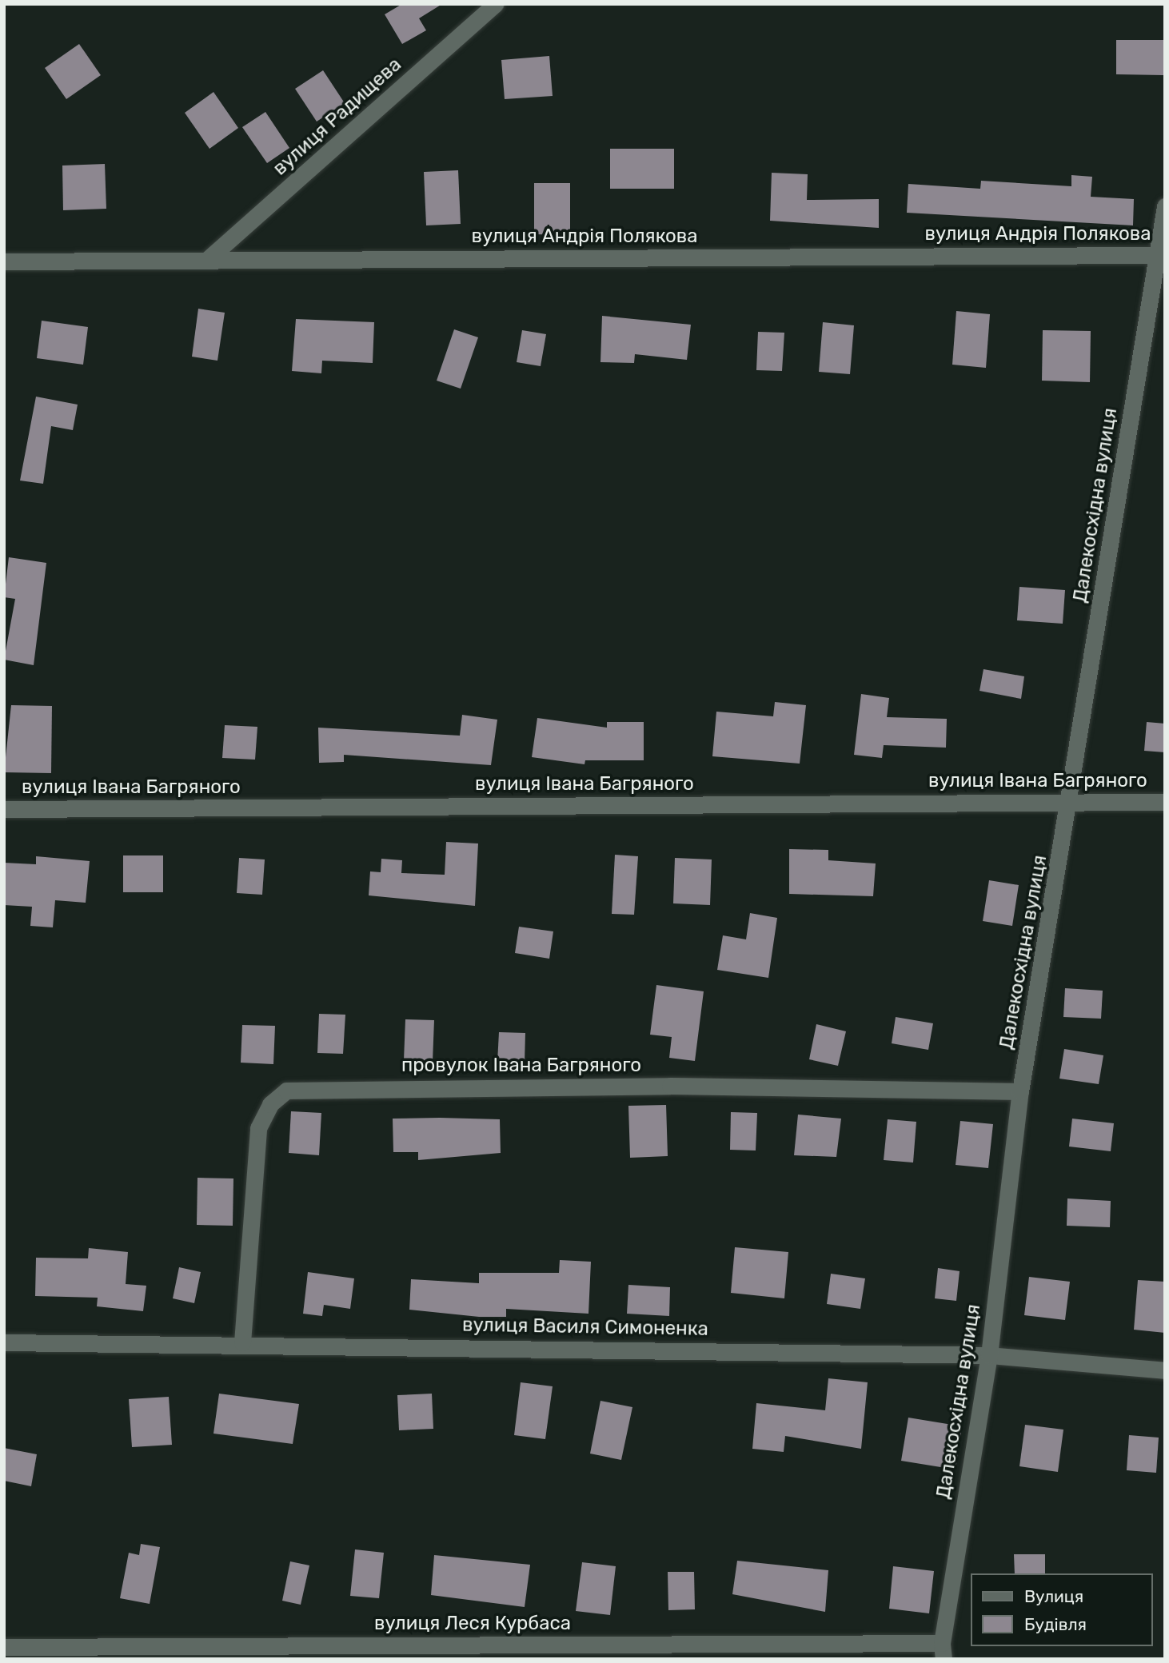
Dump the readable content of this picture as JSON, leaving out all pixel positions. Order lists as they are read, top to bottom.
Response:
{
  "streets": {
    "street": [
      "вулиця Радищева",
      "вулиця Андрія Полякова",
      "Далекосхідна вулиця",
      "вулиця Івана Багряного",
      "провулок Івана Багряного",
      "вулиця Василя Симоненка",
      "вулиця Леся Курбаса"
    ]
  },
  "crossings": [
    ["вулиця Радищева", "вулиця Андрія Полякова"],
    ["вулиця Андрія Полякова", "Далекосхідна вулиця"],
    ["Далекосхідна вулиця", "вулиця Івана Багряного"],
    ["Далекосхідна вулиця", "провулок Івана Багряного"],
    ["Далекосхідна вулиця", "вулиця Василя Симоненка"],
    ["Далекосхідна вулиця", "вулиця Леся Курбаса"],
    ["провулок Івана Багряного", "вулиця Василя Симоненка"]
  ],
  "legend": ["Вулиця", "Будівля"]
}
